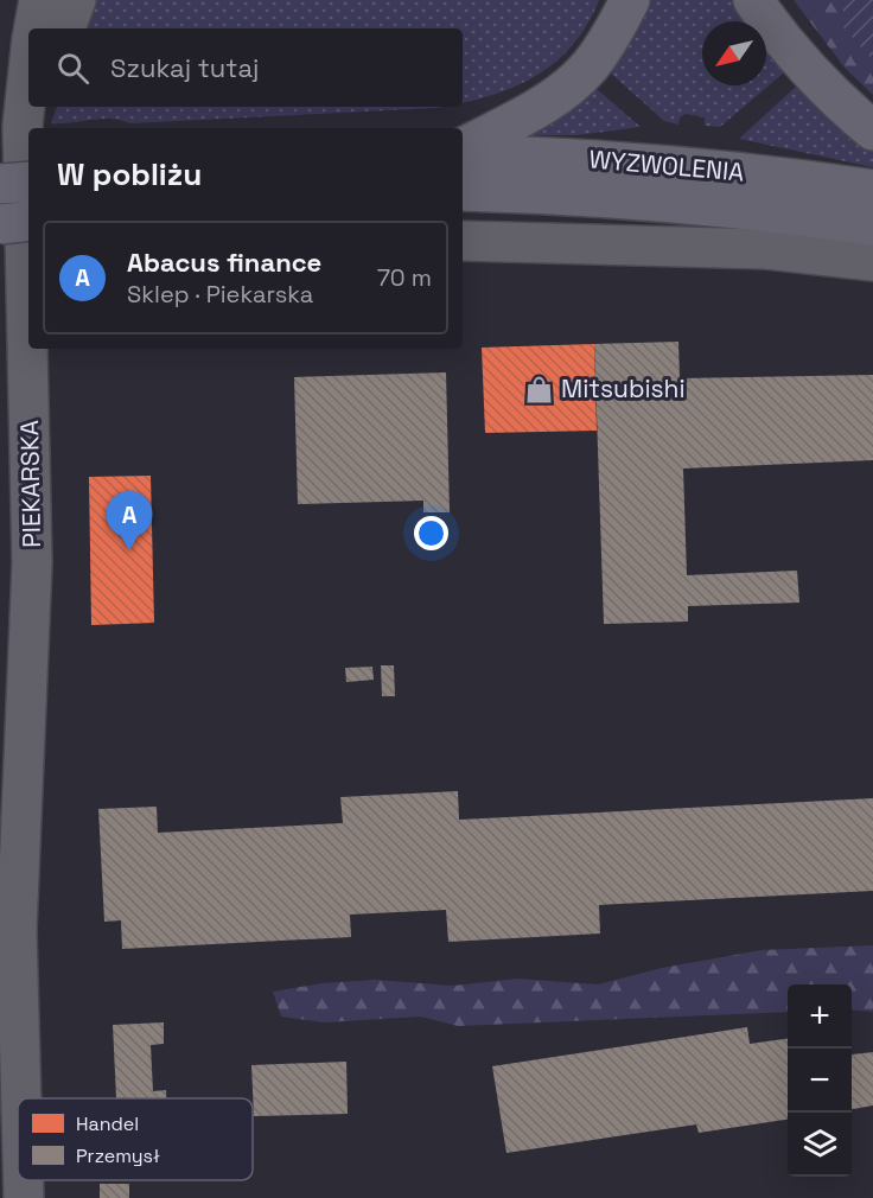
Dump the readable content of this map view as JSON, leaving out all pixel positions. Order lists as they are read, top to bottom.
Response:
{
  "streets": {
    "main road": ["WYZWOLENIA"],
    "street": ["PIEKARSKA"]
  },
  "places": {
    "shop": ["Mitsubishi"]
  },
  "legend": ["Handel", "Przemysł"],
  "north": "bottom left",
  "page": {
    "search": "Szukaj tutaj",
    "heading": "W pobliżu",
    "list": [
      {
        "mark": "A",
        "name": "Abacus finance",
        "note": "Sklep · Piekarska",
        "value": "70 m"
      }
    ],
    "pins": "A",
    "map_buttons": ["+", "−"]
  }
}
